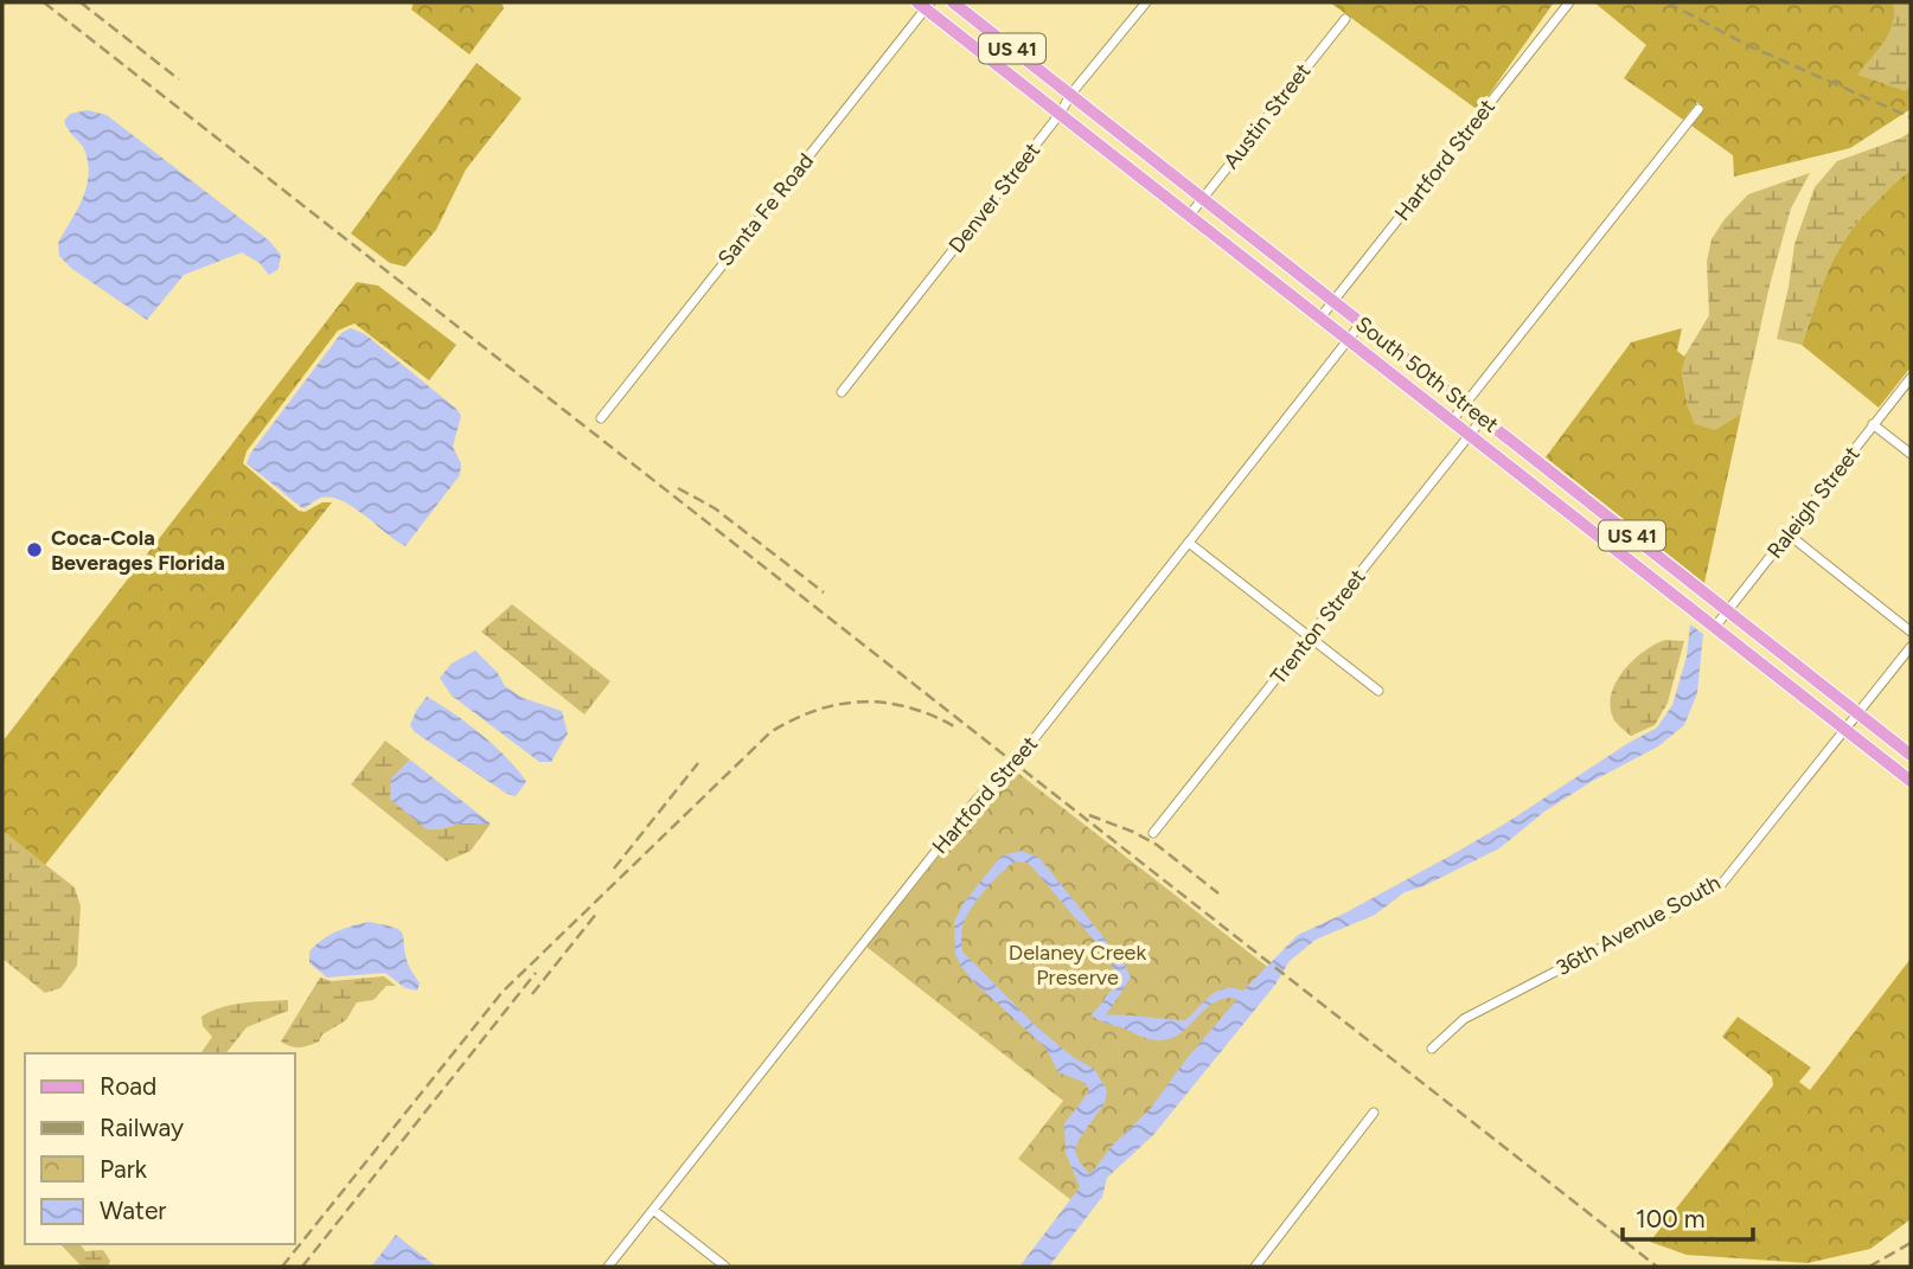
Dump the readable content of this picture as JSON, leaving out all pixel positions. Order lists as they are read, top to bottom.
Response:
{
  "streets": {
    "main road": ["US 41", "South 50th Street"],
    "street": [
      "Austin Street",
      "Hartford Street",
      "Denver Street",
      "Santa Fe Road",
      "Raleigh Street",
      "Trenton Street",
      "36th Avenue South"
    ]
  },
  "crossings": [
    ["Austin Street", "South 50th Street"],
    ["Hartford Street", "South 50th Street"],
    ["Denver Street", "South 50th Street"],
    ["Santa Fe Road", "South 50th Street"],
    ["South 50th Street", "Raleigh Street"],
    ["South 50th Street", "Trenton Street"],
    ["South 50th Street", "36th Avenue South"]
  ],
  "parks": ["Delaney Creek Preserve"],
  "places": ["Coca-Cola Beverages Florida"],
  "legend": [
    "Road",
    "Railway",
    "Park",
    "Water"
  ],
  "scale_bar": "100 m"
}
